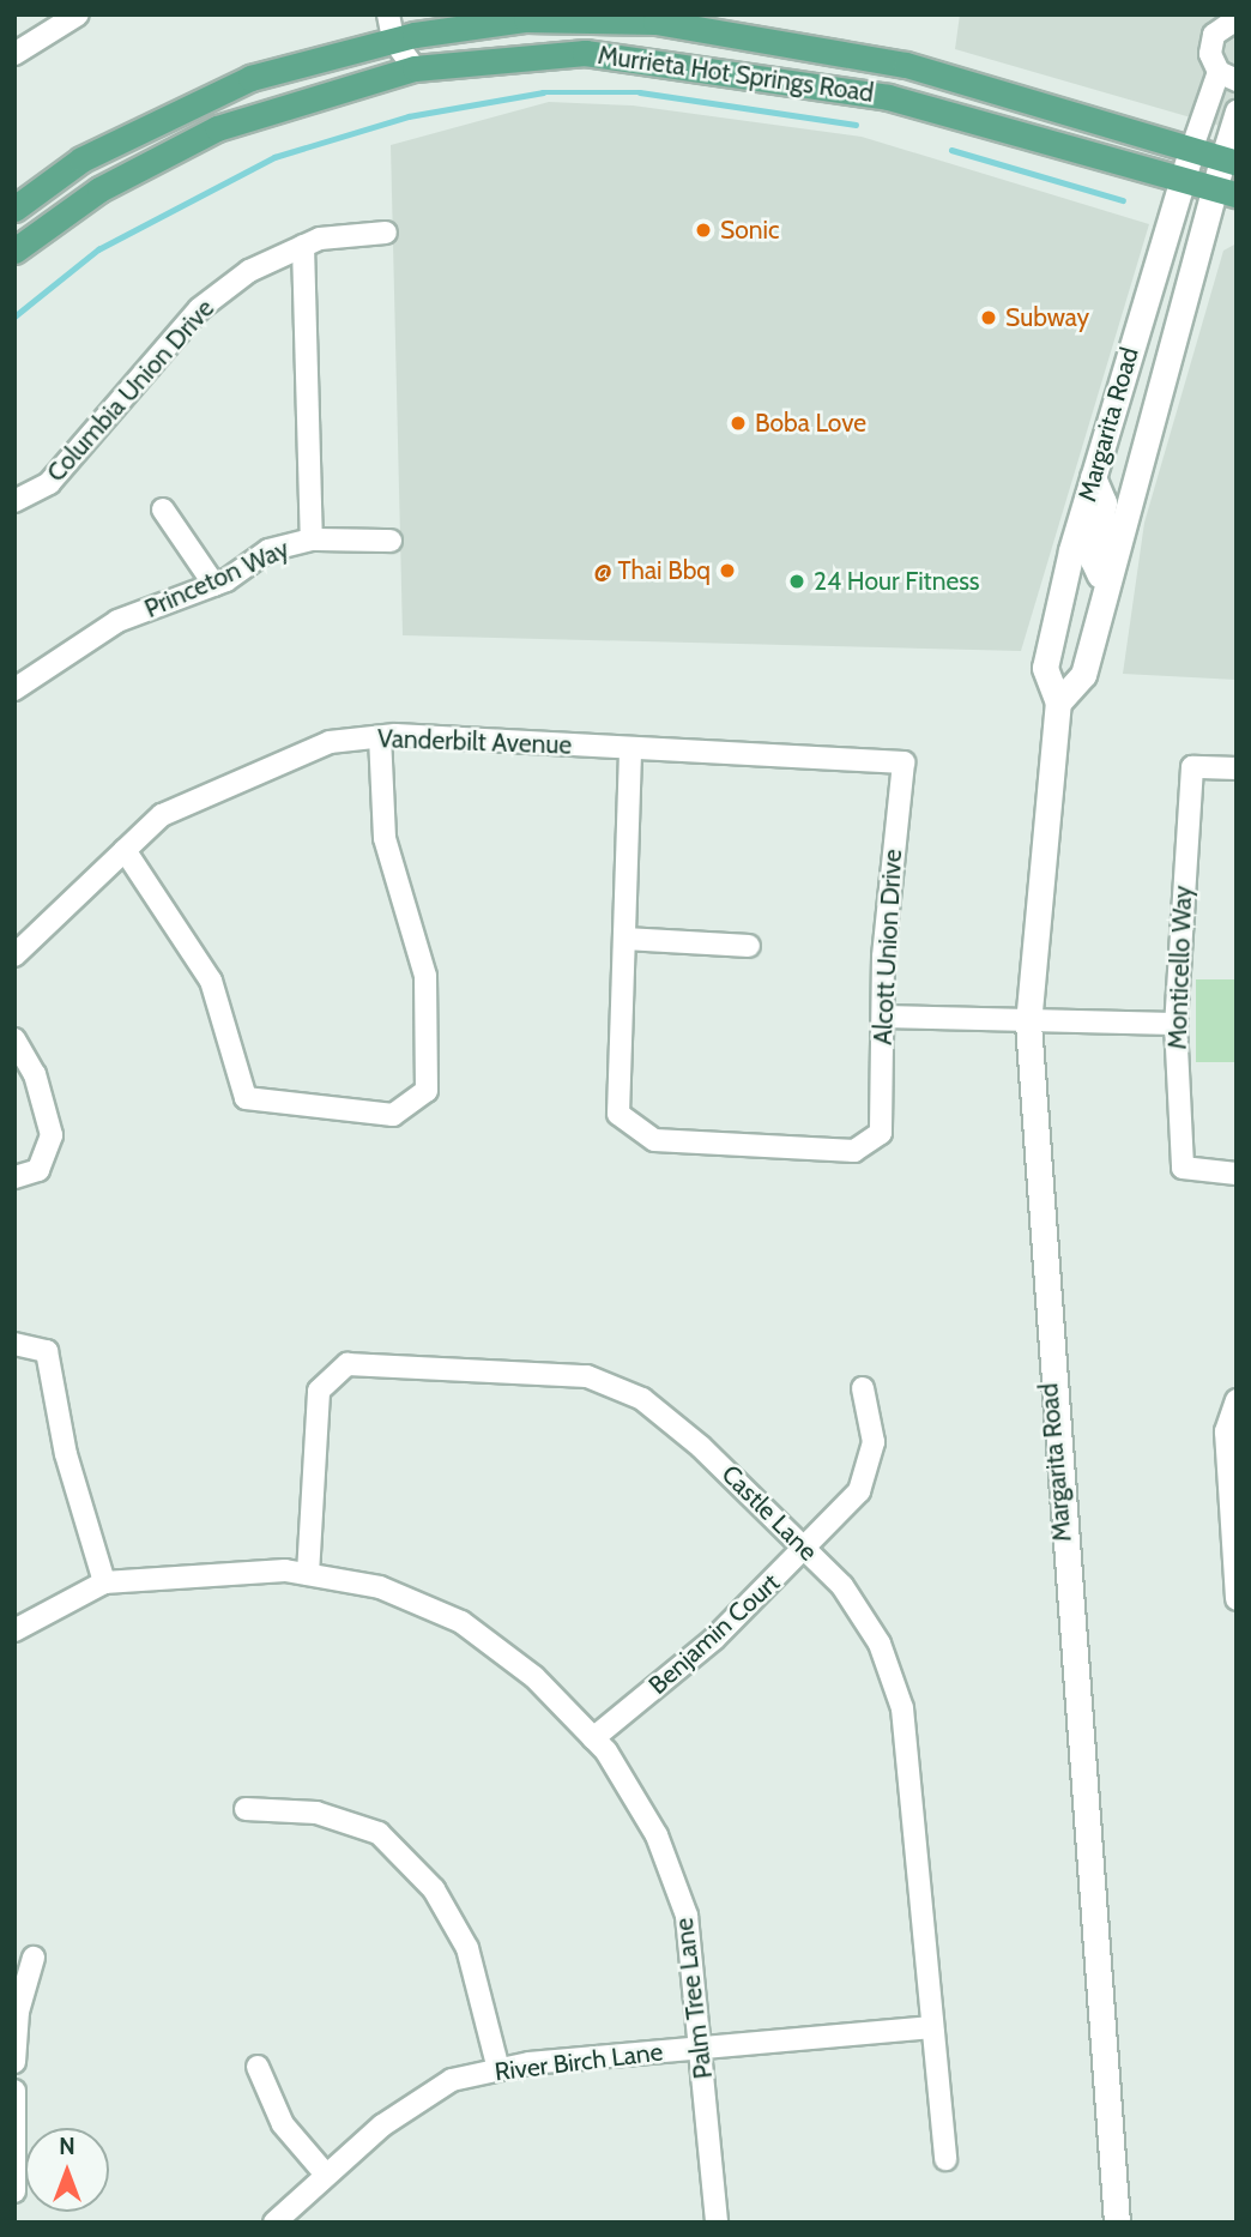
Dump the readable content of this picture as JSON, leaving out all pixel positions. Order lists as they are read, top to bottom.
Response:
{
  "streets": {
    "main road": ["Murrieta Hot Springs Road", "Margarita Road"],
    "street": [
      "Columbia Union Drive",
      "Princeton Way",
      "Vanderbilt Avenue",
      "Alcott Union Drive",
      "Monticello Way",
      "Castle Lane",
      "Benjamin Court",
      "Palm Tree Lane",
      "River Birch Lane"
    ]
  },
  "crossings": [
    ["Murrieta Hot Springs Road", "Margarita Road"],
    ["Vanderbilt Avenue", "Alcott Union Drive"],
    ["Castle Lane", "Benjamin Court"],
    ["Castle Lane", "Palm Tree Lane"],
    ["Castle Lane", "River Birch Lane"],
    ["Benjamin Court", "Palm Tree Lane"],
    ["Palm Tree Lane", "River Birch Lane"]
  ],
  "places": [
    "Sonic",
    "Subway",
    "Boba Love",
    "@ Thai Bbq",
    "24 Hour Fitness"
  ],
  "north": "top"
}
